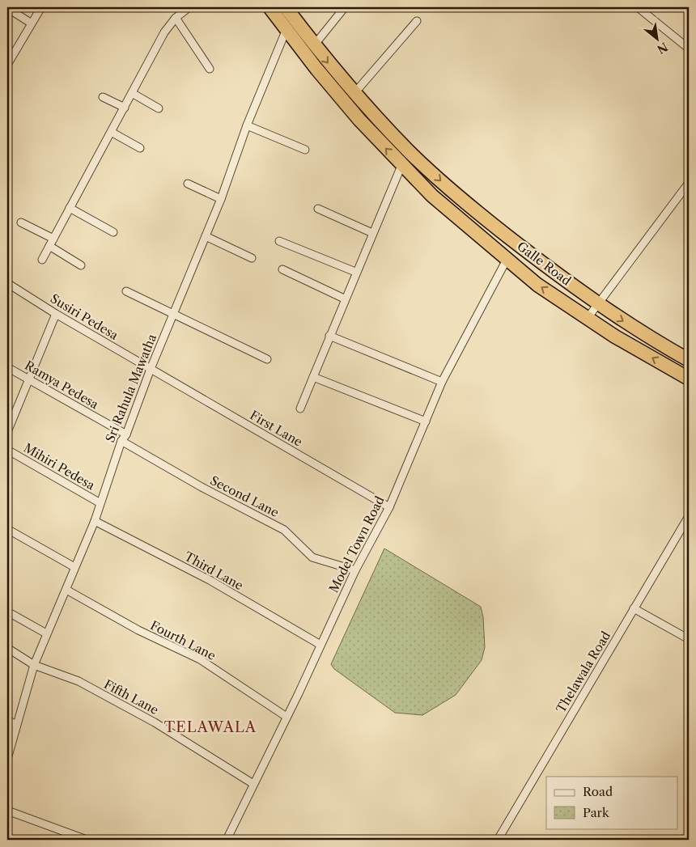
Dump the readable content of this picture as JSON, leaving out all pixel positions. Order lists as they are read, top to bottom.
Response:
{
  "streets": {
    "highway": ["Galle Road"],
    "street": [
      "Susiri Pedesa",
      "Ramya Pedesa",
      "Sri Rahula Mawatha",
      "First Lane",
      "Mihiri Pedesa",
      "Second Lane",
      "Model Town Road",
      "Third Lane",
      "Fourth Lane",
      "Thelawala Road",
      "Fifth Lane"
    ]
  },
  "crossings": [
    ["Galle Road", "Sri Rahula Mawatha"],
    ["Galle Road", "Model Town Road"],
    ["Susiri Pedesa", "Sri Rahula Mawatha"],
    ["Susiri Pedesa", "First Lane"],
    ["Ramya Pedesa", "Sri Rahula Mawatha"],
    ["Ramya Pedesa", "Second Lane"],
    ["Sri Rahula Mawatha", "First Lane"],
    ["Sri Rahula Mawatha", "Mihiri Pedesa"],
    ["Sri Rahula Mawatha", "Second Lane"],
    ["Sri Rahula Mawatha", "Third Lane"],
    ["Sri Rahula Mawatha", "Fourth Lane"],
    ["Sri Rahula Mawatha", "Fifth Lane"],
    ["First Lane", "Model Town Road"],
    ["Second Lane", "Model Town Road"],
    ["Model Town Road", "Third Lane"],
    ["Model Town Road", "Fourth Lane"],
    ["Model Town Road", "Fifth Lane"]
  ],
  "districts": ["TELAWALA"],
  "legend": ["Road", "Park"],
  "north": "bottom right"
}
